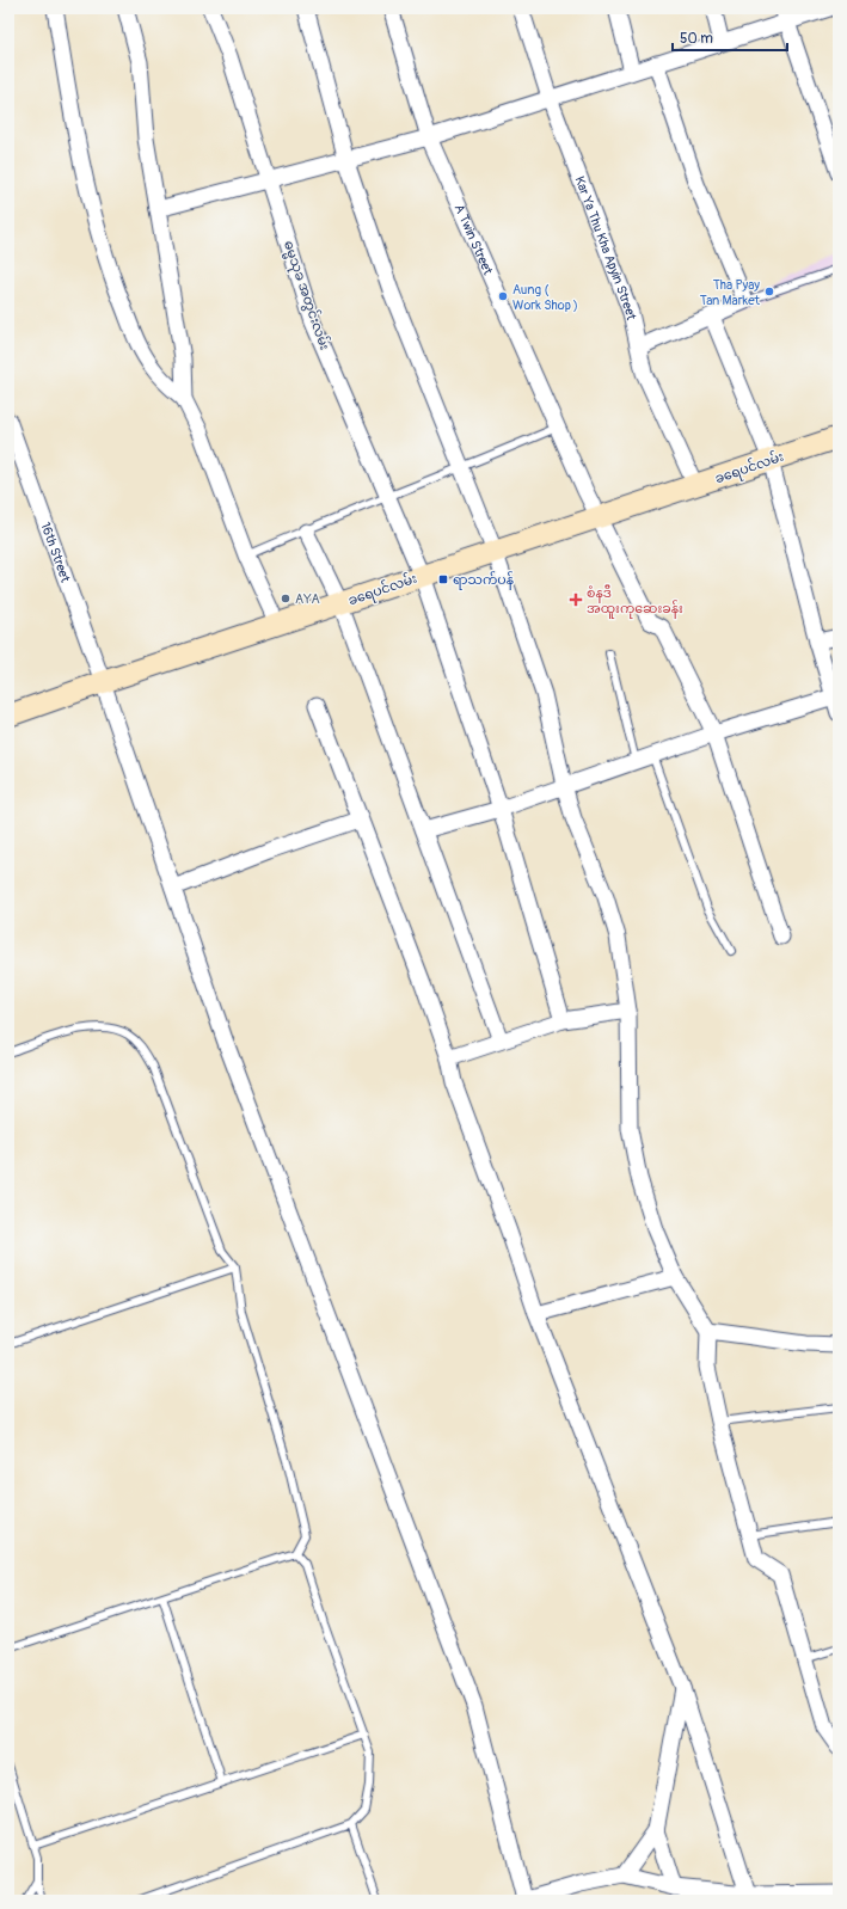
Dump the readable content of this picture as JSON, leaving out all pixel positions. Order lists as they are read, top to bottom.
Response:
{
  "streets": {
    "main road": ["ခရေပင်လမ်း"],
    "street": [
      "A Twin Street",
      "Kar Ya Thu Kha Apyin Street",
      "ဓမ္မသုခ အတွင်းလမ်း",
      "16th Street"
    ]
  },
  "crossings": [
    ["A Twin Street", "ခရေပင်လမ်း"],
    ["Kar Ya Thu Kha Apyin Street", "ခရေပင်လမ်း"],
    ["ဓမ္မသုခ အတွင်းလမ်း", "ခရေပင်လမ်း"],
    ["ခရေပင်လမ်း", "16th Street"]
  ],
  "places": {
    "other": ["Tha Pyay Tan Market", "Aung ( Work Shop )", "AYA"],
    "transit": ["ရာသက်ပန်"],
    "health": ["စံနဒီ အထူးကုဆေးခန်း"]
  },
  "scale_bar": "50 m"
}
